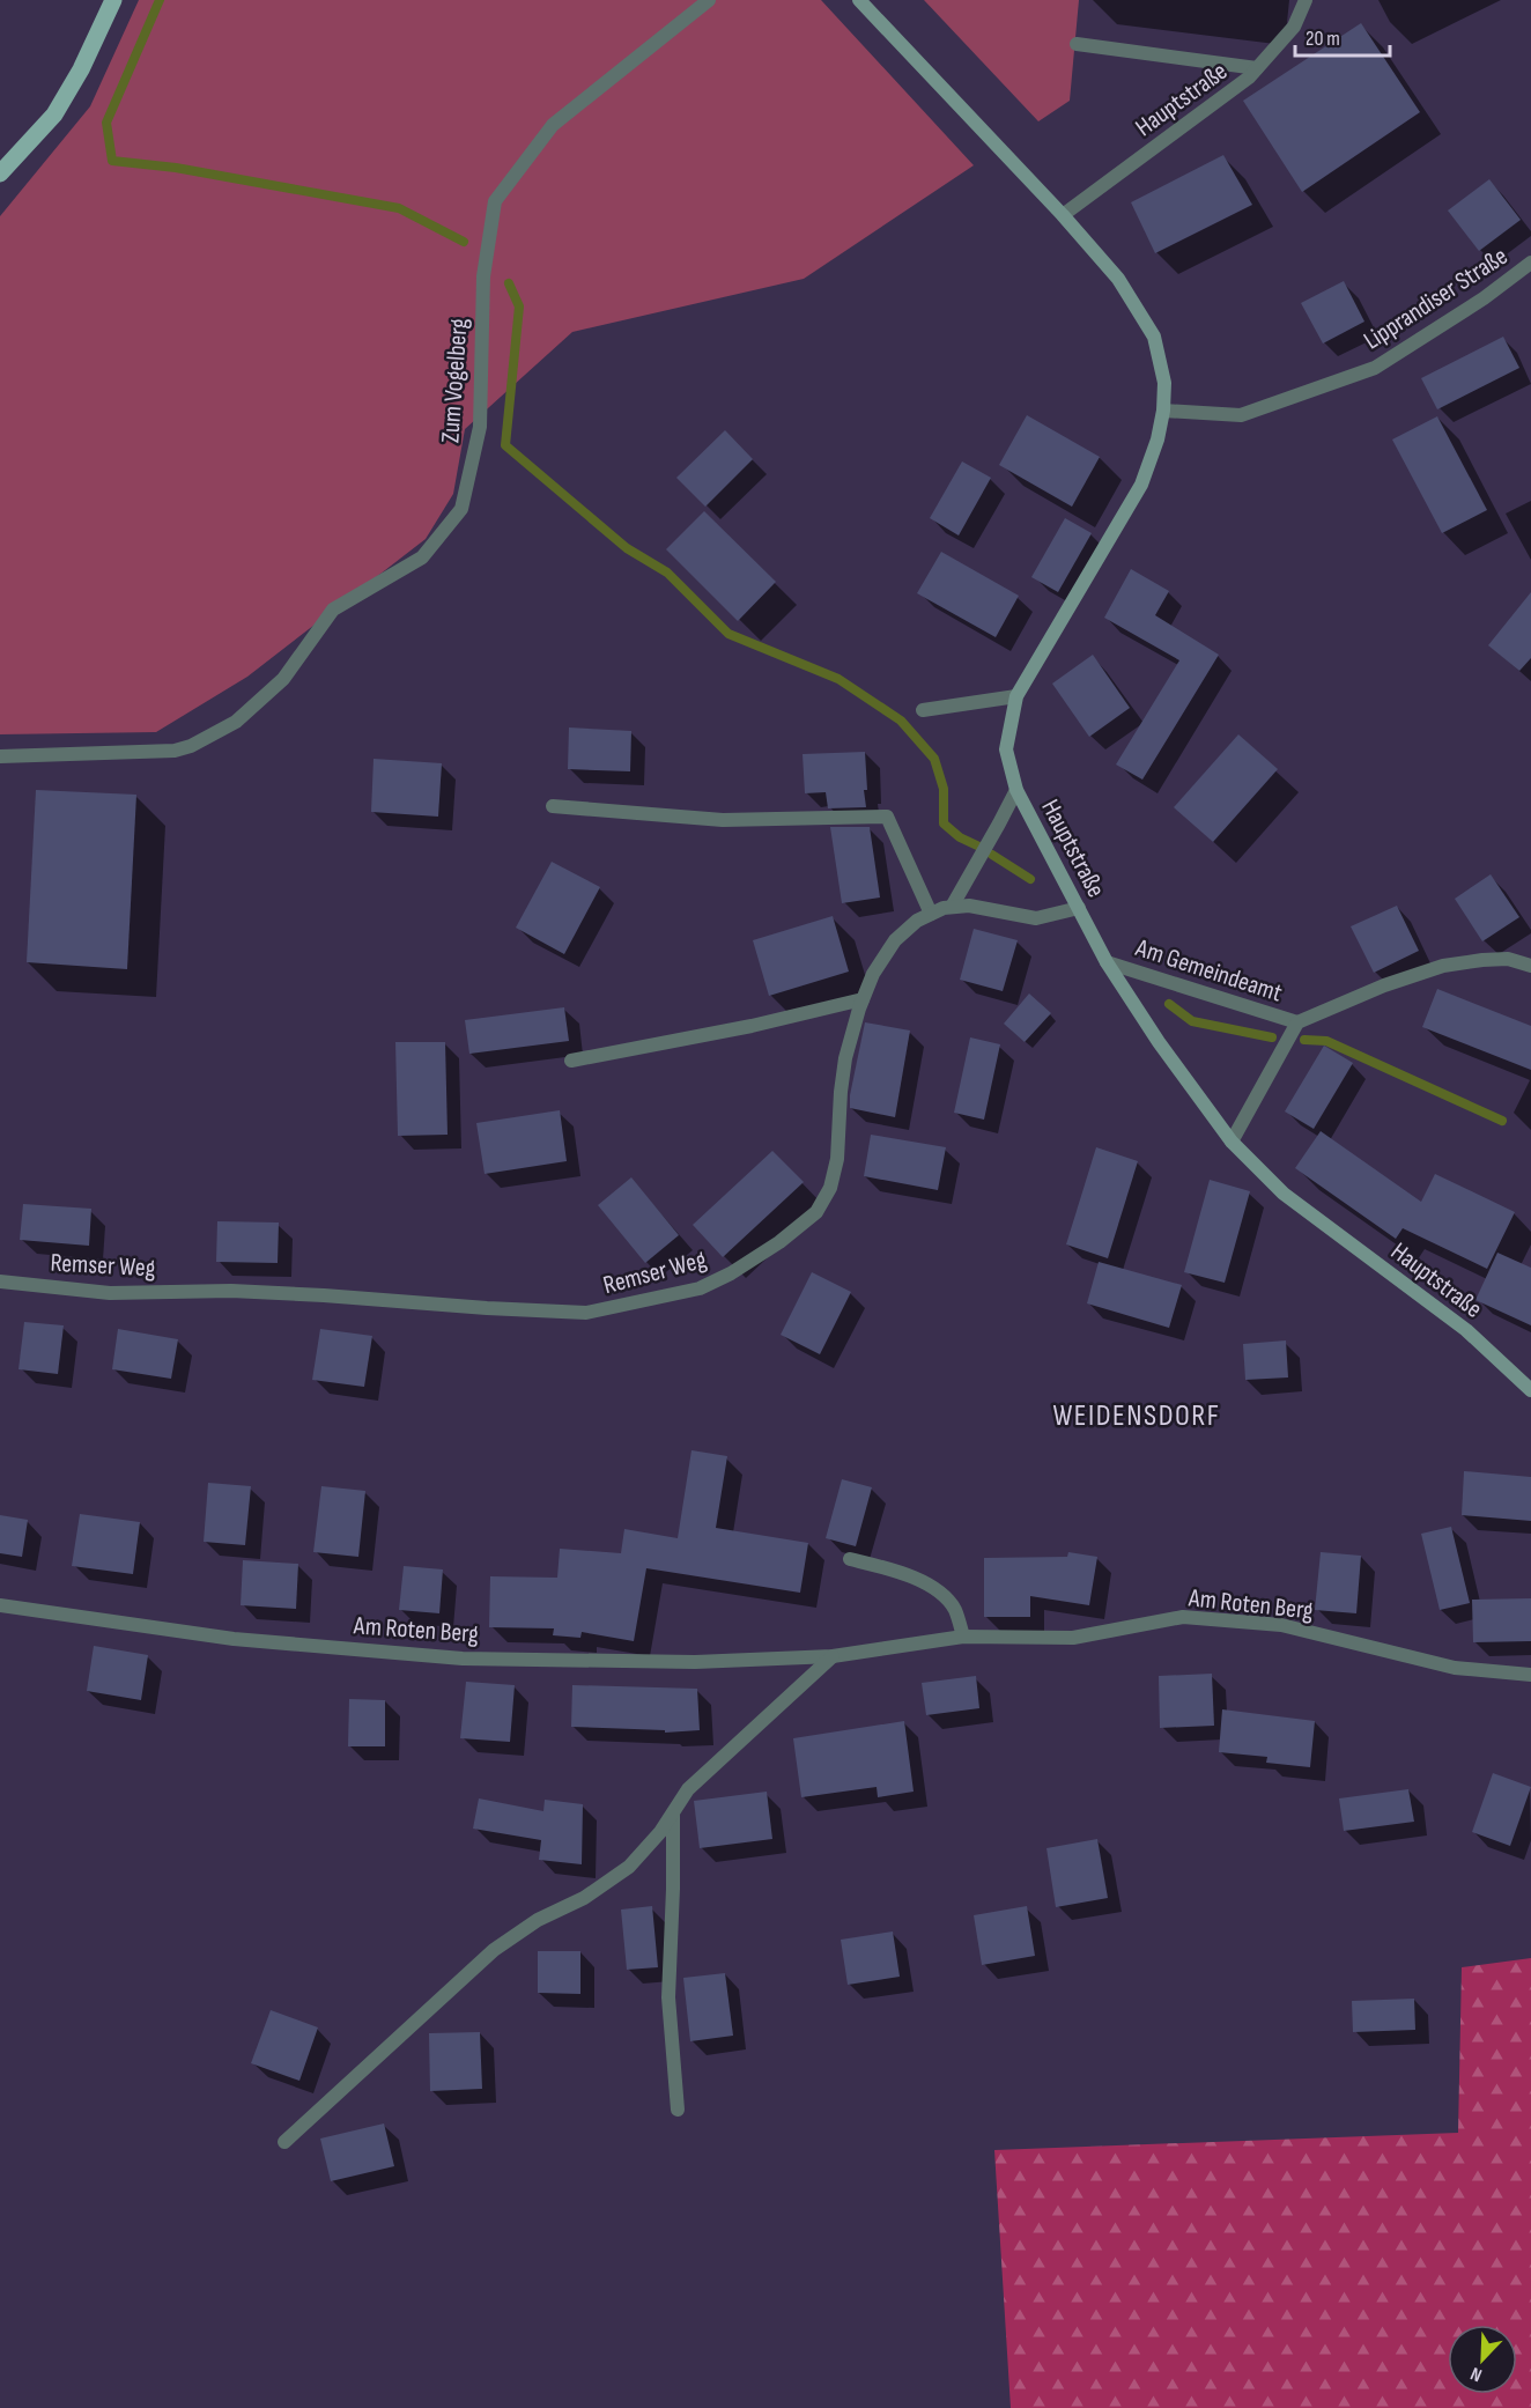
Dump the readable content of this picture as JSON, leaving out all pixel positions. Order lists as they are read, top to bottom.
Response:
{
  "streets": {
    "main road": ["Hauptstraße"],
    "street": [
      "Lipprandiser Straße",
      "Zum Vogelberg",
      "Am Gemeindeamt",
      "Remser Weg",
      "Am Roten Berg"
    ]
  },
  "crossings": [
    ["Hauptstraße", "Lipprandiser Straße"],
    ["Hauptstraße", "Am Gemeindeamt"],
    ["Hauptstraße", "Remser Weg"]
  ],
  "districts": ["WEIDENSDORF"],
  "scale_bar": "20 m",
  "north": "bottom left"
}
